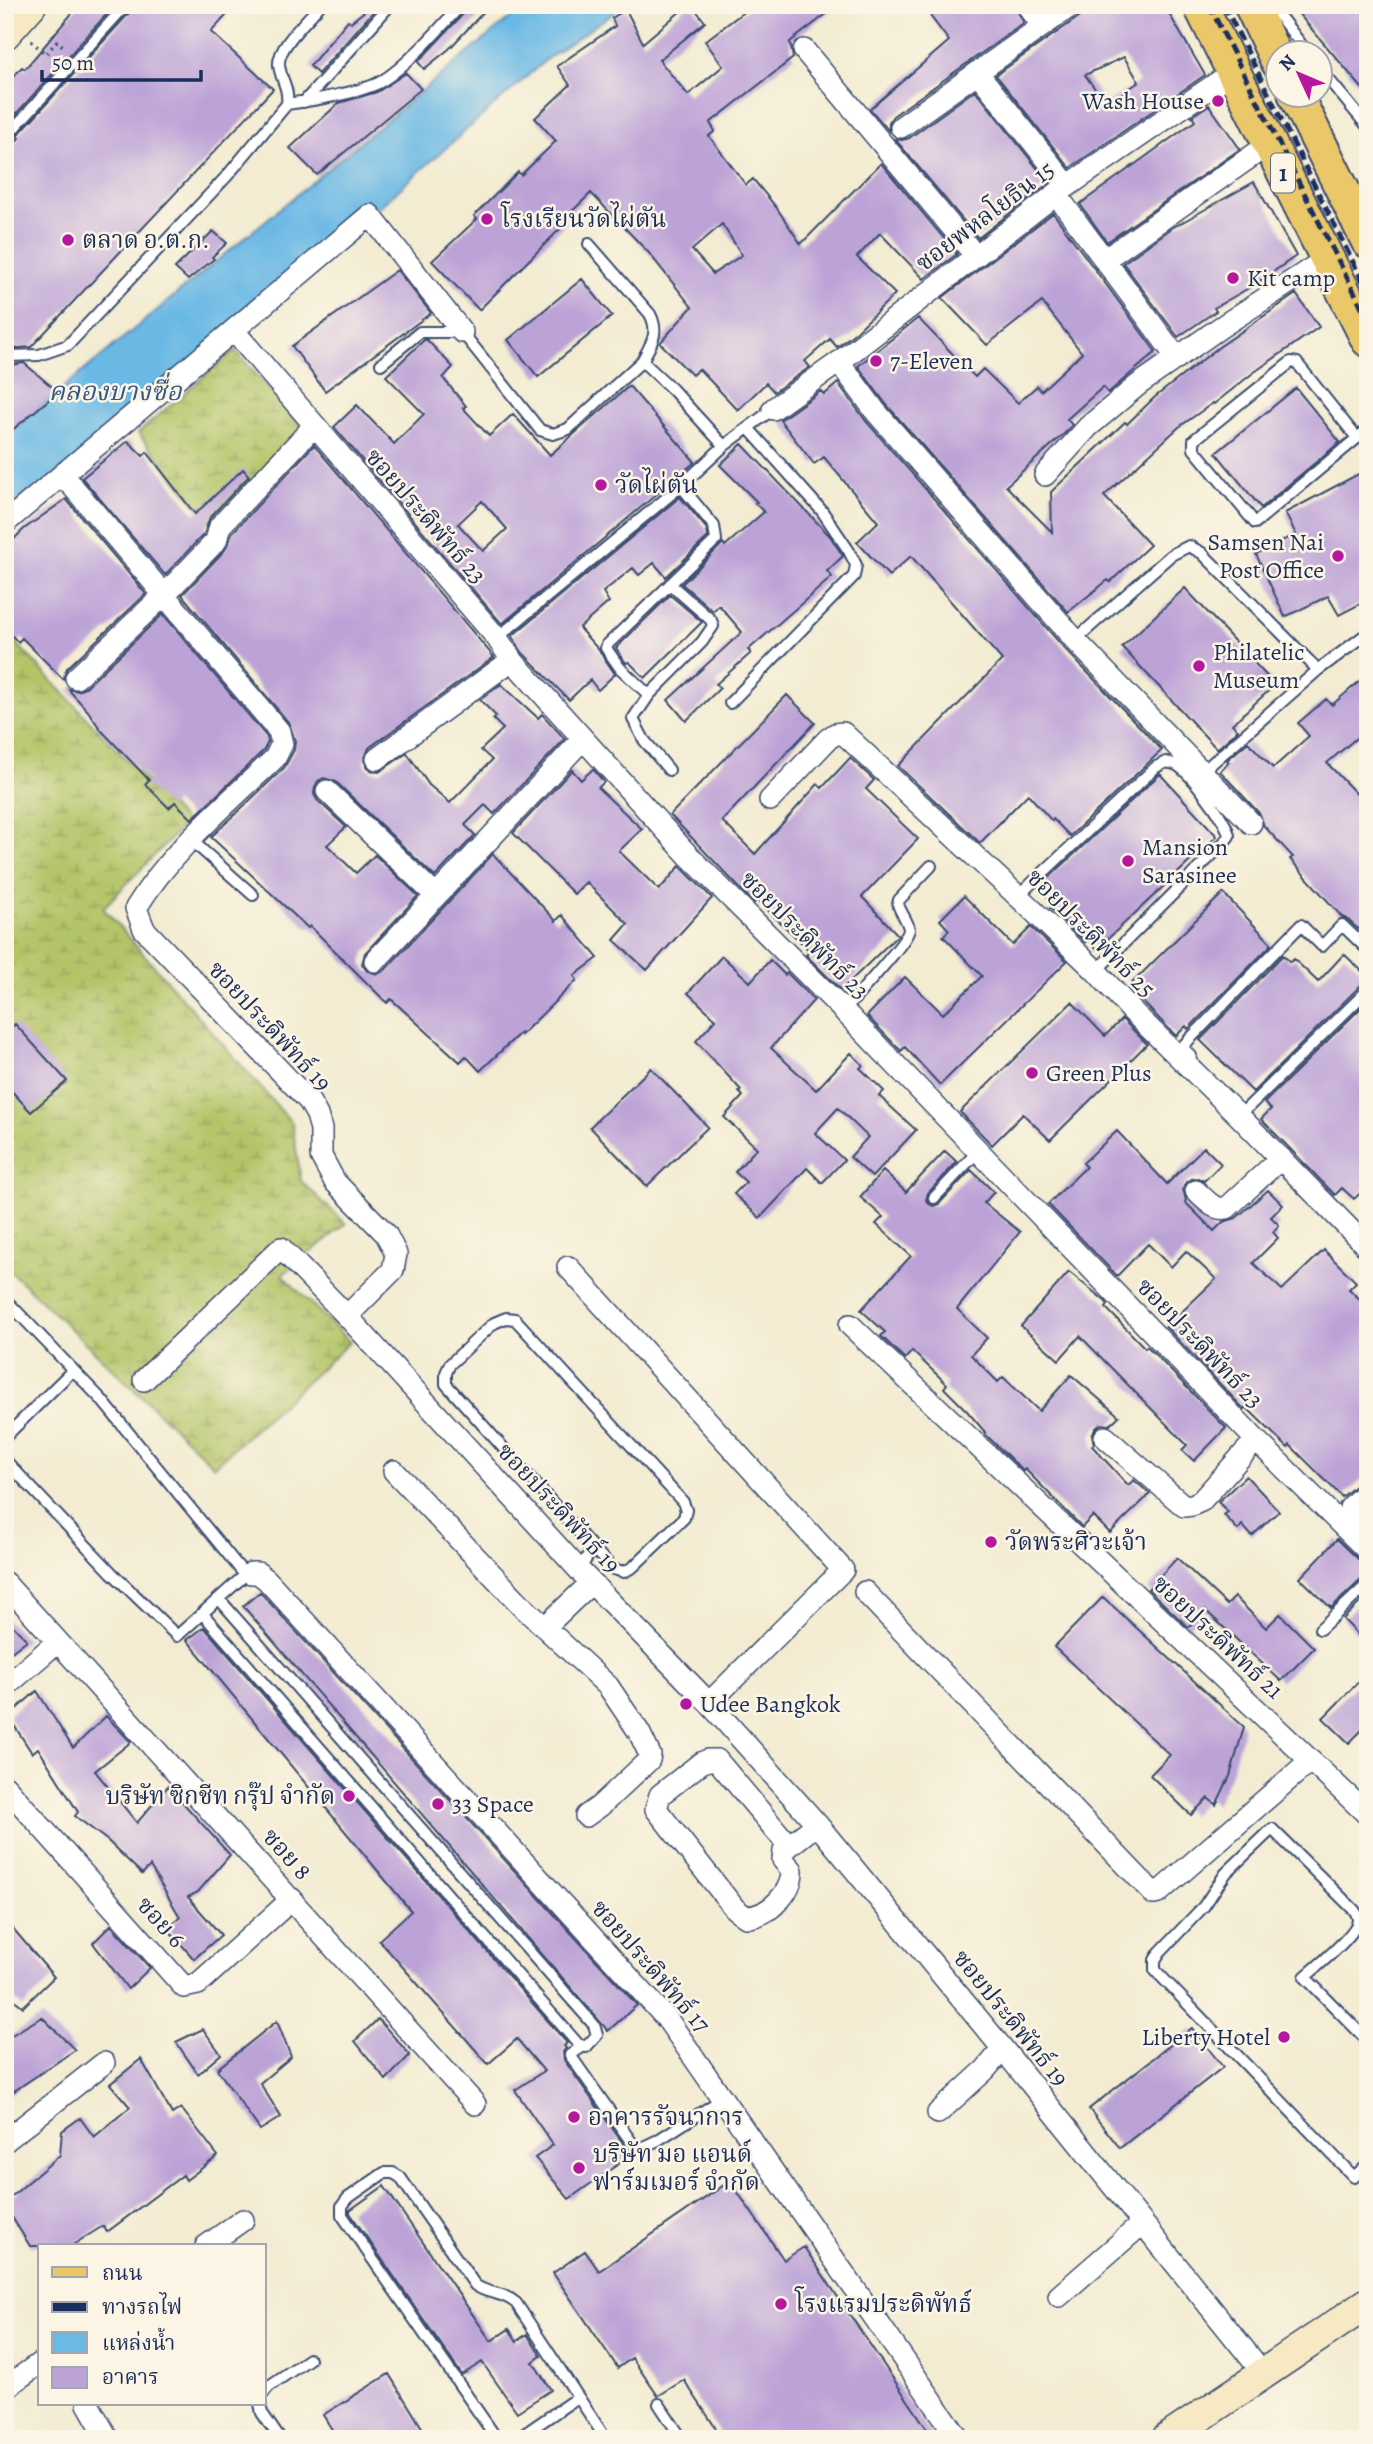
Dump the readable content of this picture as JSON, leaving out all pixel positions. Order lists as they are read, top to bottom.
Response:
{
  "streets": {
    "main road": ["1"],
    "street": [
      "ซอยพหลโยธิน 15",
      "ซอยประดิพัทธ์ 23",
      "ซอยประดิพัทธ์ 25",
      "ซอยประดิพัทธ์ 19",
      "ซอยประดิพัทธ์ 21",
      "ซอย 8",
      "ซอย 6",
      "ซอยประดิพัทธ์ 17"
    ]
  },
  "crossings": [
    ["1", "ซอยพหลโยธิน 15"],
    ["ซอย 8", "ซอย 6"]
  ],
  "water": ["คลองบางซื่อ"],
  "places": [
    "Wash House",
    "โรงเรียนวัดไผ่ตัน",
    "ตลาด อ.ต.ก.",
    "Kit camp",
    "7-Eleven",
    "วัดไผ่ตัน",
    "Samsen Nai Post Office",
    "Philatelic Museum",
    "Mansion Sarasinee",
    "Green Plus",
    "วัดพระศิวะเจ้า",
    "Udee Bangkok",
    "บริษัท ซิกชีท กรุ๊ป จำกัด",
    "33 Space",
    "Liberty Hotel",
    "อาคารรัจนาการ",
    "บริษัท มอ แอนด์ ฟาร์มเมอร์ จำกัด",
    "โรงแรมประดิพัทธ์"
  ],
  "legend": [
    "ถนน",
    "ทางรถไฟ",
    "แหล่งน้ำ",
    "อาคาร"
  ],
  "scale_bar": "50 m",
  "north": "top left"
}
